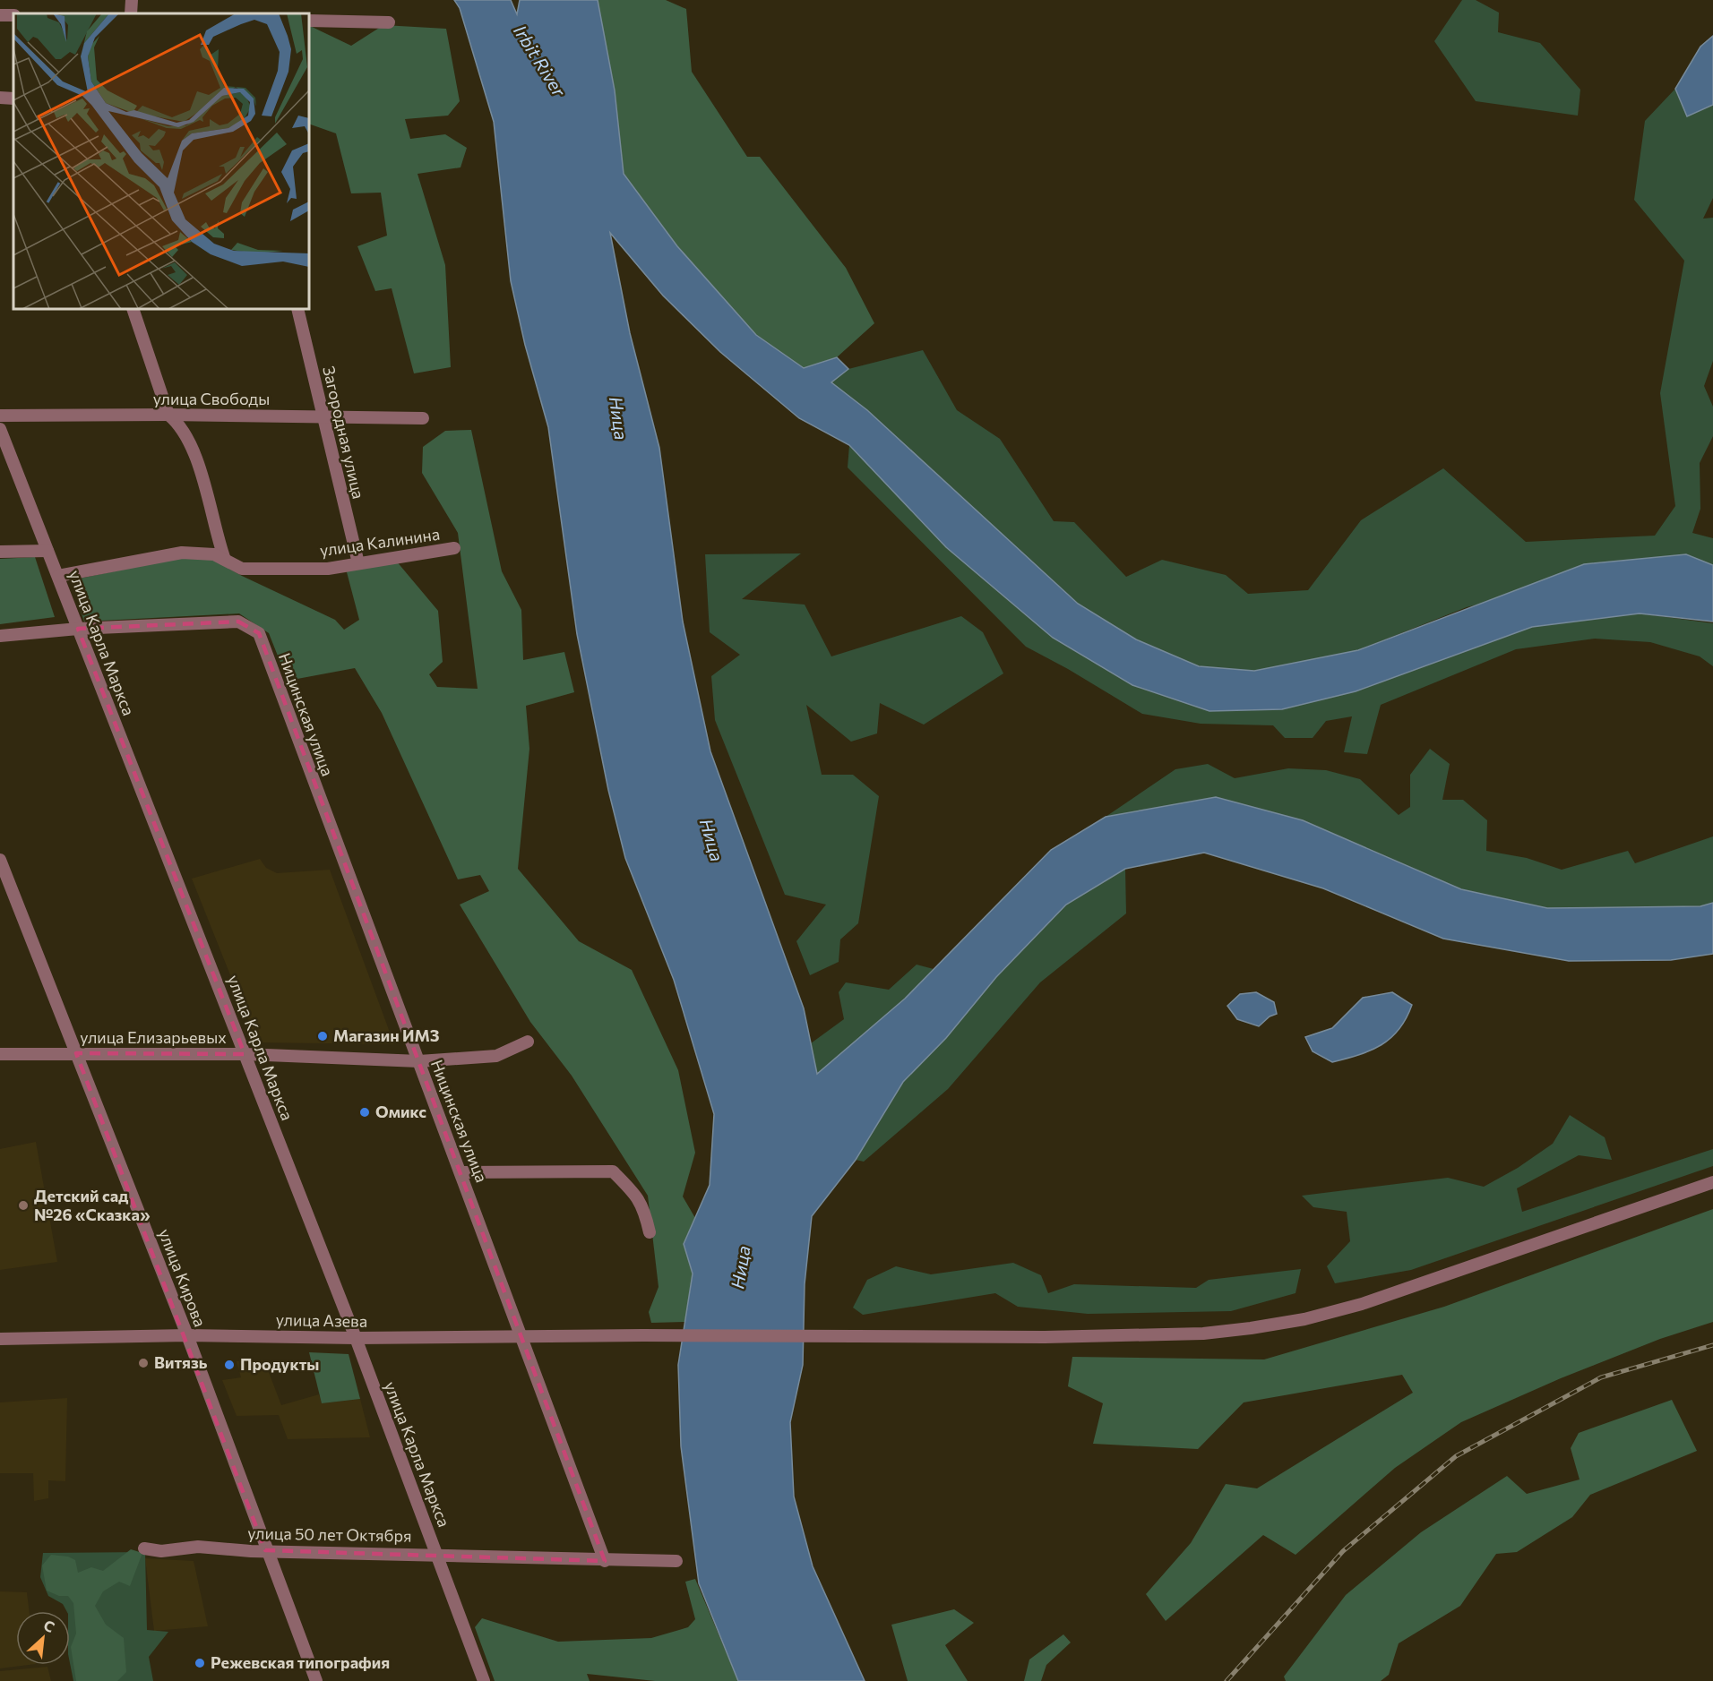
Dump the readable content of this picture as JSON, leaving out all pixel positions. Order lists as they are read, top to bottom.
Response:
{
  "streets": {
    "street": [
      "улица Свободы",
      "Загородная улица",
      "улица Калинина",
      "улица Карла Маркса",
      "Ницинская улица",
      "улица Елизарьевых",
      "улица Кирова",
      "улица Азева",
      "улица 50 лет Октября"
    ]
  },
  "crossings": [
    ["улица Свободы", "Загородная улица"],
    ["Загородная улица", "улица Калинина"],
    ["улица Калинина", "улица Карла Маркса"],
    ["улица Карла Маркса", "Ницинская улица"],
    ["улица Карла Маркса", "улица Елизарьевых"],
    ["улица Карла Маркса", "улица Азева"],
    ["улица Карла Маркса", "улица 50 лет Октября"],
    ["Ницинская улица", "улица Елизарьевых"],
    ["Ницинская улица", "улица Азева"],
    ["Ницинская улица", "улица 50 лет Октября"],
    ["улица Елизарьевых", "улица Кирова"],
    ["улица Кирова", "улица Азева"],
    ["улица Кирова", "улица 50 лет Октября"]
  ],
  "water": ["Irbit River", "Ница"],
  "places": [
    "Магазин ИМЗ",
    "Омикс",
    "Детский сад №26 «Сказка»",
    "Витязь",
    "Продукты",
    "Режевская типография"
  ],
  "north": "top right"
}
